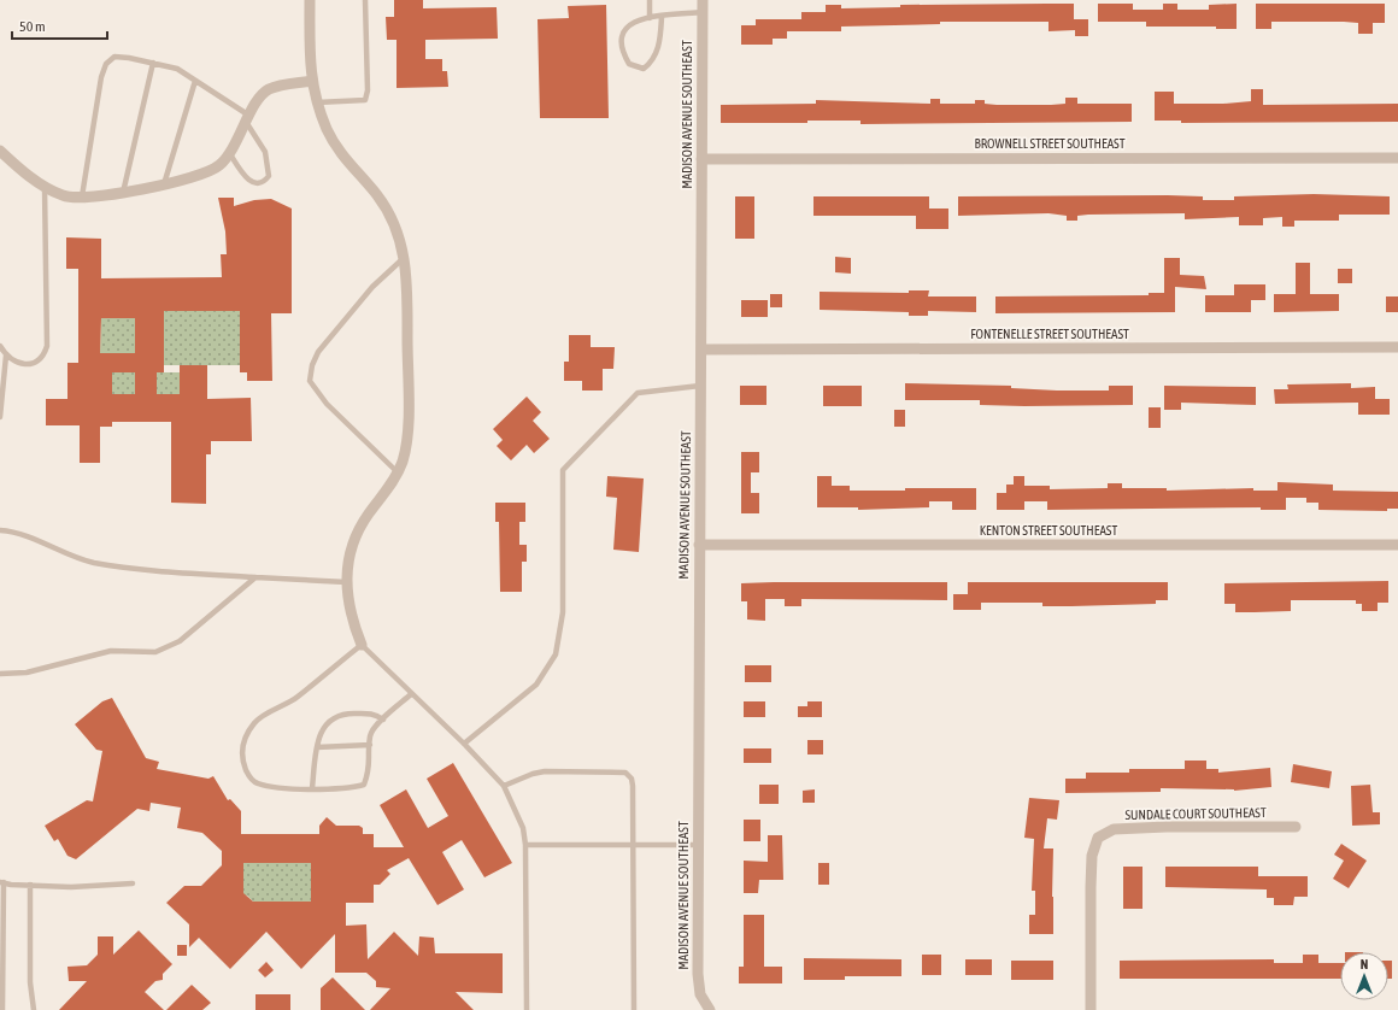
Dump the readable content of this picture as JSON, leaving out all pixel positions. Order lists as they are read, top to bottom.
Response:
{
  "streets": {
    "street": [
      "MADISON AVENUE SOUTHEAST",
      "BROWNELL STREET SOUTHEAST",
      "FONTENELLE STREET SOUTHEAST",
      "KENTON STREET SOUTHEAST",
      "SUNDALE COURT SOUTHEAST"
    ]
  },
  "crossings": [
    ["MADISON AVENUE SOUTHEAST", "BROWNELL STREET SOUTHEAST"],
    ["MADISON AVENUE SOUTHEAST", "FONTENELLE STREET SOUTHEAST"],
    ["MADISON AVENUE SOUTHEAST", "KENTON STREET SOUTHEAST"]
  ],
  "scale_bar": "50 m",
  "north": "top"
}
